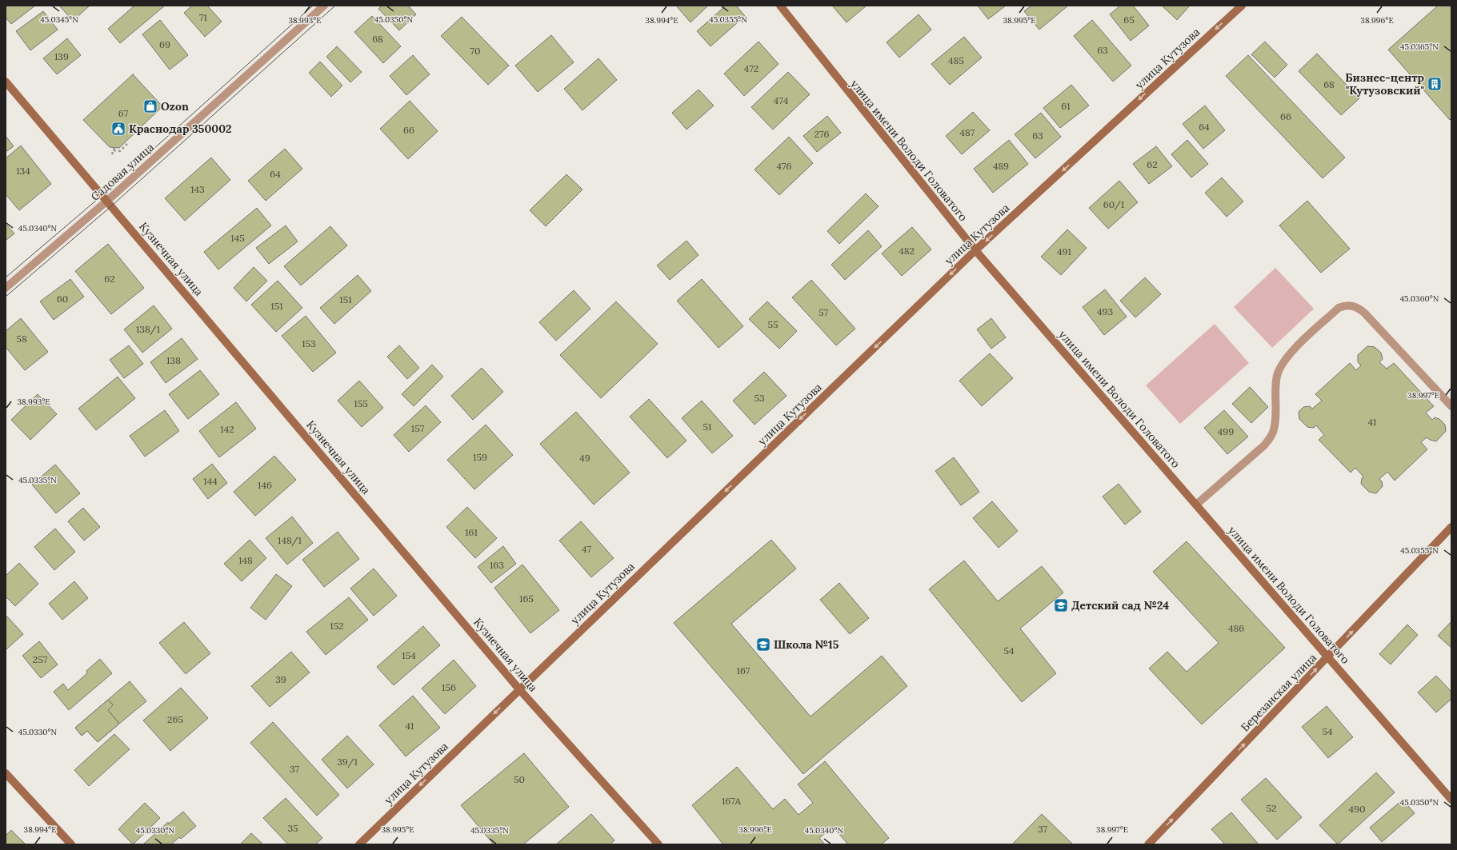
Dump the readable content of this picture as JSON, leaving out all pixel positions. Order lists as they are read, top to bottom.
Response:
{
  "streets": {
    "street": [
      "улица Кутузова",
      "улица имени Володи Головатого",
      "Садовая улица",
      "Кузнечная улица",
      "Березанская улица"
    ]
  },
  "crossings": [
    ["улица Кутузова", "улица имени Володи Головатого"],
    ["улица Кутузова", "Кузнечная улица"],
    ["улица имени Володи Головатого", "Березанская улица"],
    ["Садовая улица", "Кузнечная улица"]
  ],
  "one_way": ["улица Кутузова", "Березанская улица"],
  "places": {
    "building": ["Бизнес-центр \"Кутузовский\""],
    "shop": ["Ozon"],
    "public building": ["Краснодар 350002"],
    "school or university": ["Детский сад №24", "Школа №15"]
  },
  "house_numbers": [
    "71",
    "65",
    "68",
    "69",
    "63",
    "70",
    "139",
    "485",
    "472",
    "68",
    "474",
    "61",
    "67",
    "66",
    "64",
    "66",
    "487",
    "276",
    "63",
    "62",
    "476",
    "489",
    "134",
    "64",
    "143",
    "60/1",
    "145",
    "482",
    "491",
    "62",
    "60",
    "151",
    "151",
    "493",
    "57",
    "55",
    "138/1",
    "58",
    "153",
    "138",
    "53",
    "155",
    "41",
    "51",
    "157",
    "142",
    "499",
    "159",
    "49",
    "144",
    "146",
    "161",
    "148/1",
    "47",
    "148",
    "163",
    "165",
    "152",
    "486",
    "54",
    "154",
    "257",
    "167",
    "39",
    "156",
    "265",
    "41",
    "54",
    "39/1",
    "37",
    "50",
    "167А",
    "52",
    "490",
    "35",
    "37"
  ],
  "coordinates": [
    "45.0345°N",
    "45.0350°N",
    "45.0355°N",
    "38.993°E",
    "38.994°E",
    "38.995°E",
    "38.996°E",
    "45.0365°N",
    "45.0340°N",
    "45.0360°N",
    "38.997°E",
    "45.0335°N",
    "45.0330°N"
  ]
}
